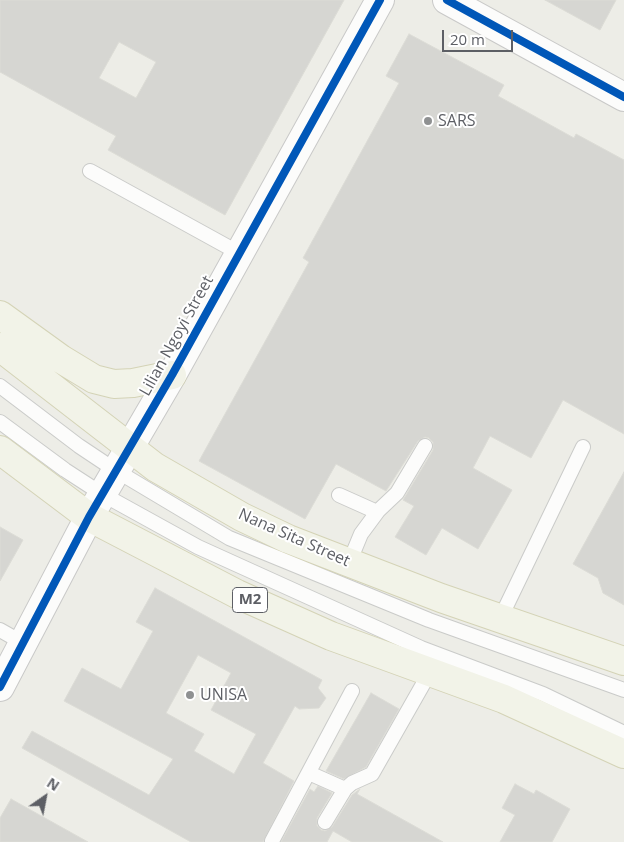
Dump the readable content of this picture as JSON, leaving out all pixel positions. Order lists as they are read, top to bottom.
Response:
{
  "streets": {
    "main road": ["Nana Sita Street", "M2"],
    "street": ["Lilian Ngoyi Street"]
  },
  "crossings": [
    ["Lilian Ngoyi Street", "Nana Sita Street"],
    ["Lilian Ngoyi Street", "M2"]
  ],
  "places": ["SARS", "UNISA"],
  "scale_bar": "20 m",
  "north": "top right"
}
